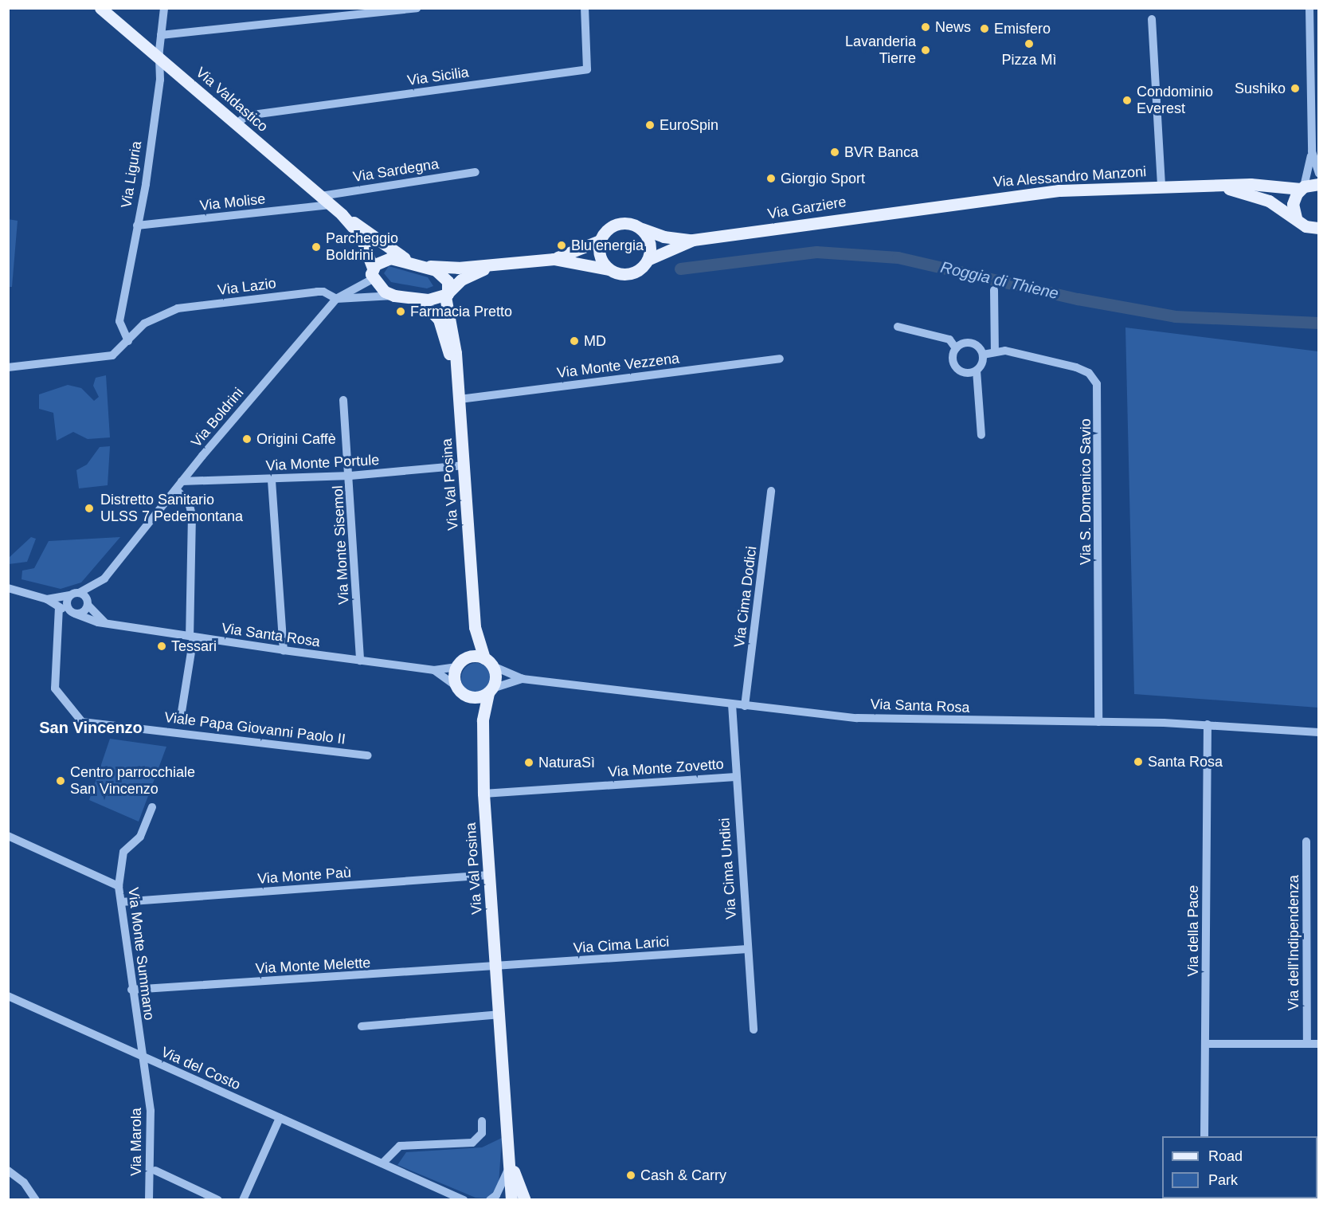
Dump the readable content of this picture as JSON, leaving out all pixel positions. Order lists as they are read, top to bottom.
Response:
{
  "streets": {
    "main road": [
      "Via Valdastico",
      "Via Alessandro Manzoni",
      "Via Garziere",
      "Via Val Posina"
    ],
    "street": [
      "Via Sicilia",
      "Via Sardegna",
      "Via Liguria",
      "Via Molise",
      "Via Lazio",
      "Via Monte Vezzena",
      "Via Boldrini",
      "Via Monte Portule",
      "Via S. Domenico Savio",
      "Via Monte Sisemol",
      "Via Cima Dodici",
      "Via Santa Rosa",
      "Viale Papa Giovanni Paolo II",
      "Via Monte Zovetto",
      "Via Cima Undici",
      "Via Monte Paù",
      "Via della Pace",
      "Via dell'Indipendenza",
      "Via Cima Larici",
      "Via Monte Summano",
      "Via Monte Melette",
      "Via del Costo",
      "Via Marola"
    ]
  },
  "crossings": [
    ["Via Sicilia", "Via Valdastico"],
    ["Via Valdastico", "Via Sardegna"],
    ["Via Valdastico", "Via Liguria"],
    ["Via Valdastico", "Via Molise"],
    ["Via Valdastico", "Via Garziere"],
    ["Via Liguria", "Via Molise"],
    ["Via Liguria", "Via Lazio"],
    ["Via Alessandro Manzoni", "Via Garziere"],
    ["Via Garziere", "Via Val Posina"],
    ["Via Lazio", "Via Boldrini"],
    ["Via Monte Vezzena", "Via Val Posina"],
    ["Via Boldrini", "Via Monte Portule"],
    ["Via Boldrini", "Via Santa Rosa"],
    ["Via Monte Portule", "Via Val Posina"],
    ["Via Monte Portule", "Via Monte Sisemol"],
    ["Via Val Posina", "Via Santa Rosa"],
    ["Via Val Posina", "Via Monte Zovetto"],
    ["Via Val Posina", "Via Monte Paù"],
    ["Via Val Posina", "Via Cima Larici"],
    ["Via Val Posina", "Via Monte Melette"],
    ["Via S. Domenico Savio", "Via Santa Rosa"],
    ["Via Monte Sisemol", "Via Santa Rosa"],
    ["Via Cima Dodici", "Via Santa Rosa"],
    ["Via Santa Rosa", "Viale Papa Giovanni Paolo II"],
    ["Via Santa Rosa", "Via Cima Undici"],
    ["Via Santa Rosa", "Via della Pace"],
    ["Via Monte Zovetto", "Via Cima Undici"],
    ["Via Cima Undici", "Via Cima Larici"],
    ["Via Monte Paù", "Via Monte Summano"],
    ["Via Cima Larici", "Via Monte Melette"],
    ["Via Monte Summano", "Via Monte Melette"],
    ["Via Monte Summano", "Via del Costo"],
    ["Via Monte Summano", "Via Marola"],
    ["Via del Costo", "Via Marola"]
  ],
  "districts": ["San Vincenzo"],
  "water": ["Roggia di Thiene"],
  "places": [
    "News",
    "Emisfero",
    "Pizza Mì",
    "Lavanderia Tierre",
    "Sushiko",
    "Condominio Everest",
    "EuroSpin",
    "BVR Banca",
    "Giorgio Sport",
    "Blu energia",
    "Parcheggio Boldrini",
    "Farmacia Pretto",
    "MD",
    "Origini Caffè",
    "Distretto Sanitario ULSS 7 Pedemontana",
    "Tessari",
    "Santa Rosa",
    "NaturaSì",
    "Centro parrocchiale San Vincenzo",
    "Cash & Carry"
  ],
  "legend": ["Road", "Park"]
}
